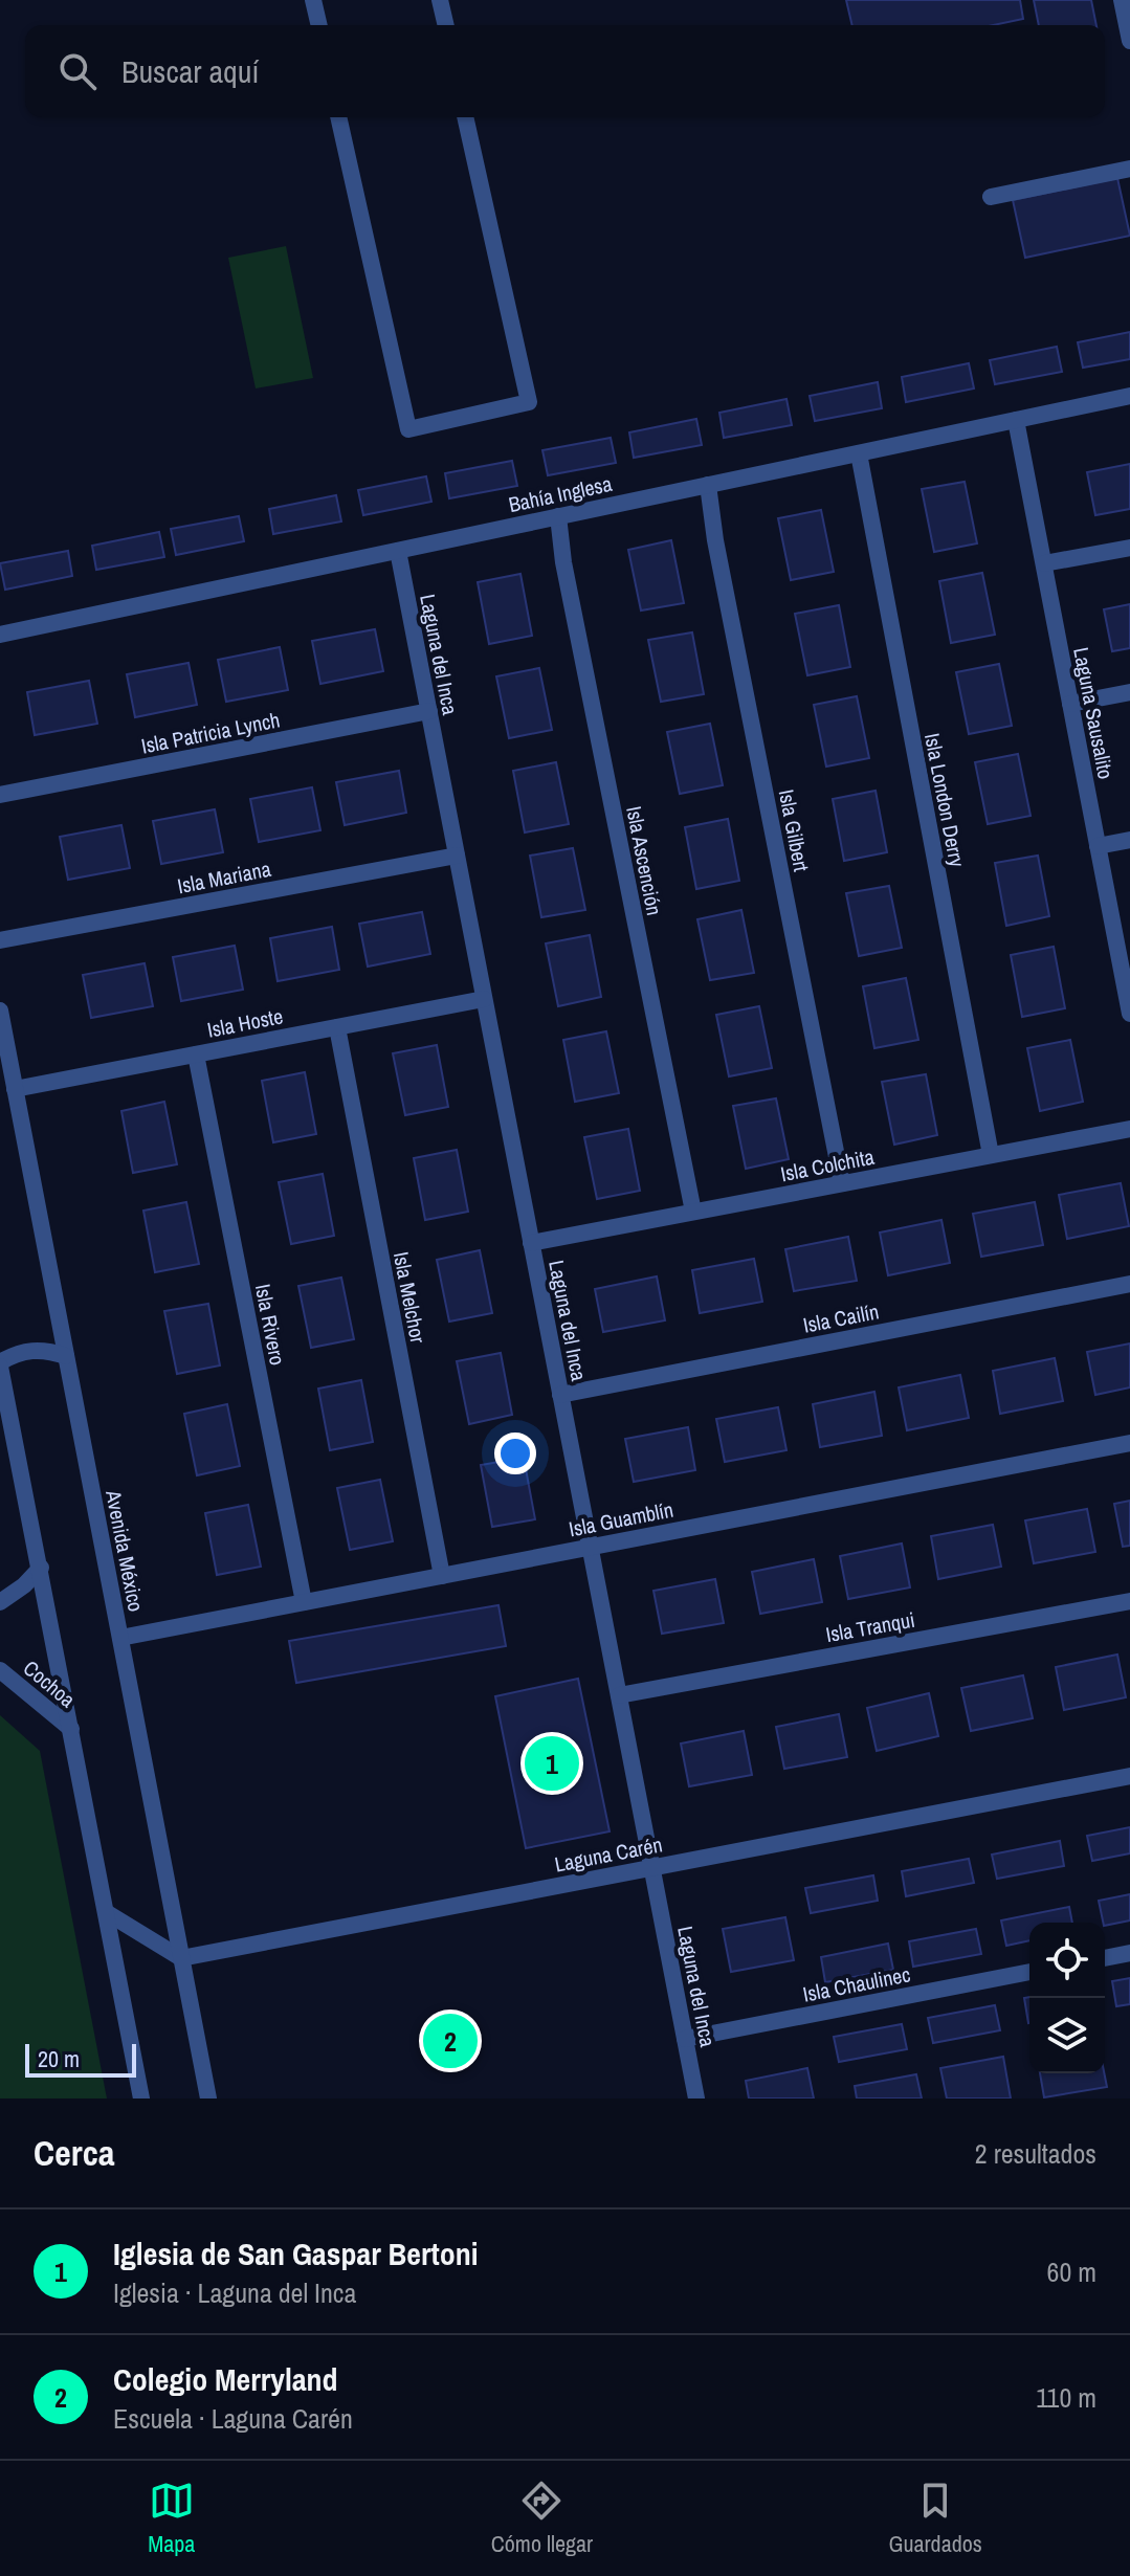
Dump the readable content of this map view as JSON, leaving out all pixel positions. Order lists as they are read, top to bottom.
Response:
{
  "streets": {
    "street": [
      "Bahía Inglesa",
      "Laguna del Inca",
      "Laguna Sausalito",
      "Isla Patricia Lynch",
      "Isla London Derry",
      "Isla Gilbert",
      "Isla Ascención",
      "Isla Mariana",
      "Isla Hoste",
      "Isla Colchita",
      "Isla Melchor",
      "Isla Cailín",
      "Isla Rivero",
      "Isla Guamblín",
      "Avenida México",
      "Isla Tranqui",
      "Cochoa",
      "Laguna Carén",
      "Isla Chaulinec"
    ]
  },
  "crossings": [
    ["Bahía Inglesa", "Laguna del Inca"],
    ["Bahía Inglesa", "Laguna Sausalito"],
    ["Bahía Inglesa", "Isla London Derry"],
    ["Bahía Inglesa", "Isla Gilbert"],
    ["Bahía Inglesa", "Isla Ascención"],
    ["Laguna del Inca", "Isla Patricia Lynch"],
    ["Laguna del Inca", "Isla Mariana"],
    ["Laguna del Inca", "Isla Hoste"],
    ["Laguna del Inca", "Isla Colchita"],
    ["Laguna del Inca", "Isla Cailín"],
    ["Laguna del Inca", "Isla Guamblín"],
    ["Laguna del Inca", "Isla Tranqui"],
    ["Laguna del Inca", "Laguna Carén"],
    ["Laguna del Inca", "Isla Chaulinec"],
    ["Isla London Derry", "Isla Colchita"],
    ["Isla Gilbert", "Isla Colchita"],
    ["Isla Ascención", "Isla Colchita"],
    ["Isla Hoste", "Isla Melchor"],
    ["Isla Hoste", "Isla Rivero"],
    ["Isla Hoste", "Avenida México"],
    ["Isla Melchor", "Isla Guamblín"],
    ["Isla Rivero", "Isla Guamblín"],
    ["Isla Guamblín", "Avenida México"],
    ["Avenida México", "Laguna Carén"]
  ],
  "scale_bar": "20 m",
  "page": {
    "search": "Buscar aquí",
    "pins": ["1", "2"],
    "scale": "20 m",
    "heading": ["Cerca", "2 resultados"],
    "list": [
      {
        "mark": "1",
        "name": "Iglesia de San Gaspar Bertoni",
        "note": "Iglesia · Laguna del Inca",
        "value": "60 m"
      },
      {
        "mark": "2",
        "name": "Colegio Merryland",
        "note": "Escuela · Laguna Carén",
        "value": "110 m"
      }
    ],
    "nav": ["Mapa", "Cómo llegar", "Guardados"]
  }
}
